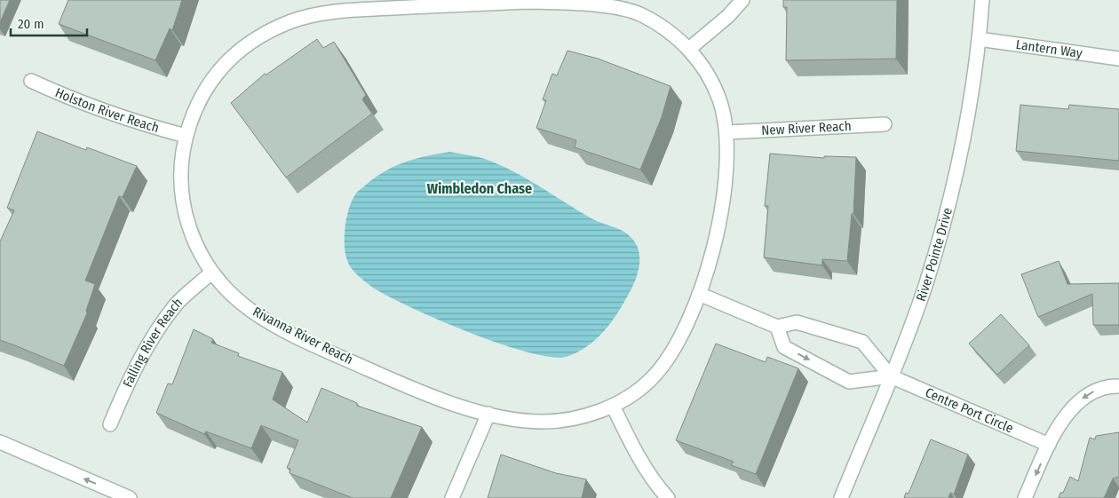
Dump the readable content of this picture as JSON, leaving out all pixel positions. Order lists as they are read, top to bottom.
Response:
{
  "streets": {
    "street": [
      "Lantern Way",
      "Holston River Reach",
      "New River Reach",
      "River Pointe Drive",
      "Rivanna River Reach",
      "Falling River Reach",
      "Centre Port Circle"
    ]
  },
  "crossings": [
    ["Lantern Way", "River Pointe Drive"],
    ["Holston River Reach", "Rivanna River Reach"],
    ["New River Reach", "Rivanna River Reach"],
    ["River Pointe Drive", "Centre Port Circle"],
    ["Rivanna River Reach", "Falling River Reach"]
  ],
  "districts": ["Wimbledon Chase"],
  "scale_bar": "20 m"
}
